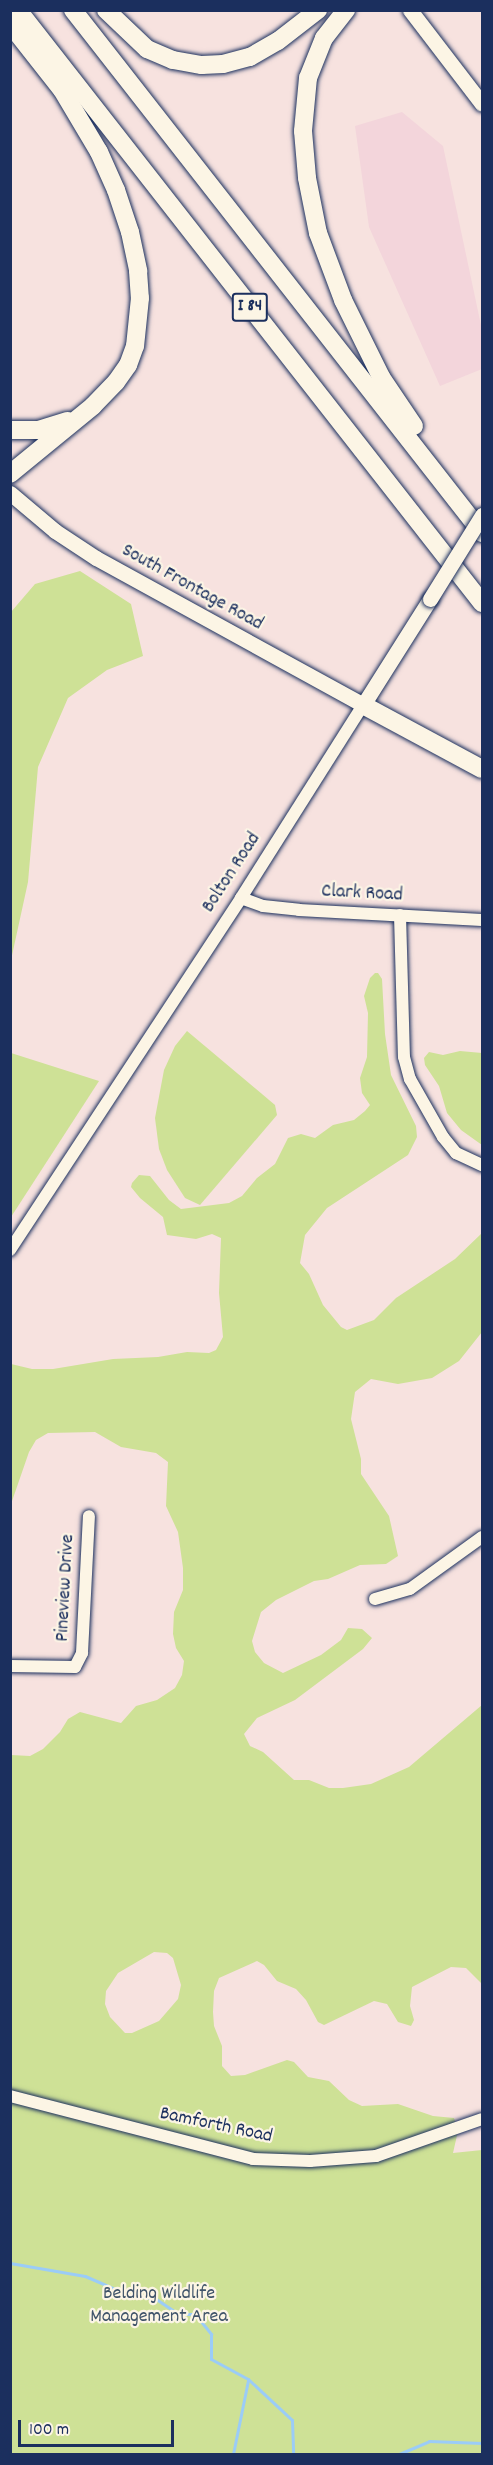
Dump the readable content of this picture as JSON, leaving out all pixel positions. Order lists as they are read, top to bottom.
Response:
{
  "streets": {
    "highway": ["I 84"],
    "main road": ["South Frontage Road", "Bolton Road"],
    "street": ["Clark Road", "Pineview Drive", "Bamforth Road"]
  },
  "crossings": [
    ["South Frontage Road", "Bolton Road"],
    ["Bolton Road", "Clark Road"]
  ],
  "parks": ["Belding Wildlife Management Area"],
  "scale_bar": "100 m"
}
